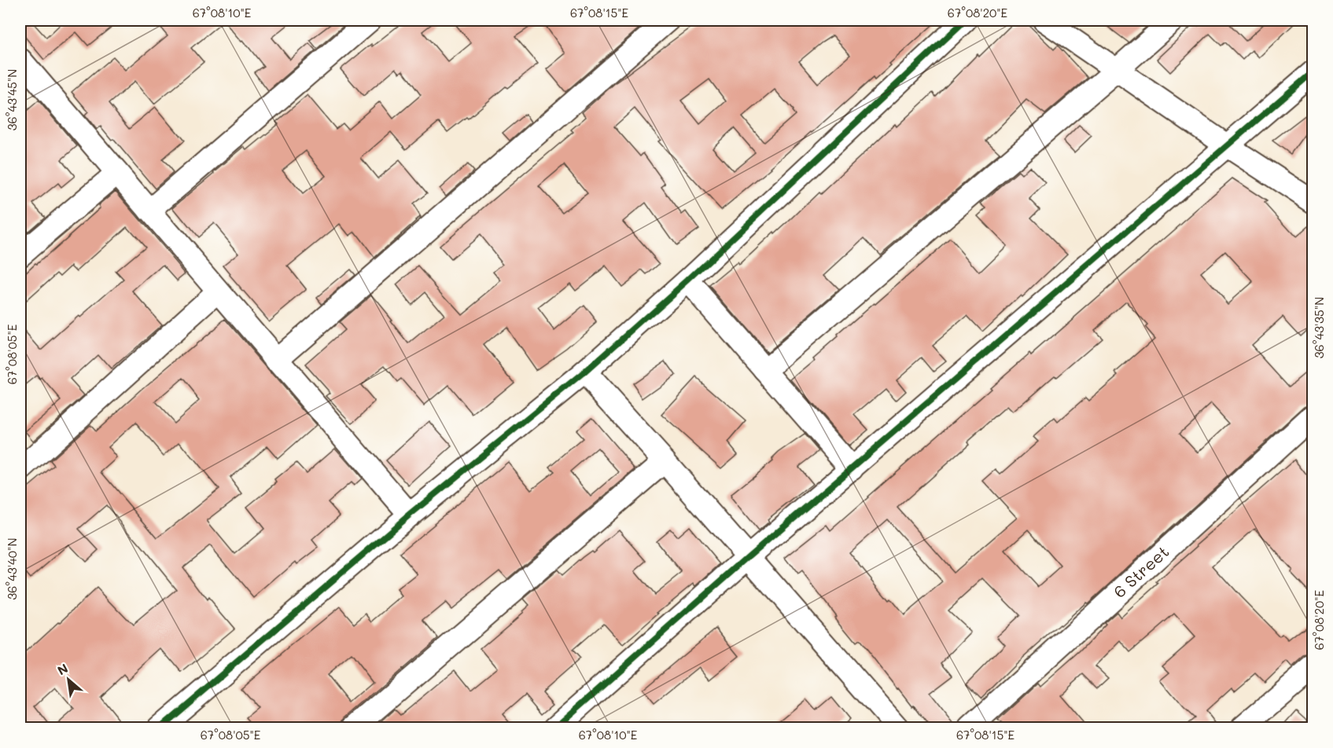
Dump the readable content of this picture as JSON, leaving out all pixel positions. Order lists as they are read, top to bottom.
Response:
{
  "streets": {
    "street": ["6 Street"]
  },
  "north": "top left",
  "coordinates": [
    "67°08'10\"E",
    "67°08'15\"E",
    "67°08'20\"E",
    "36°43'45\"N",
    "36°43'35\"N",
    "67°08'05\"E",
    "36°43'40\"N"
  ]
}
